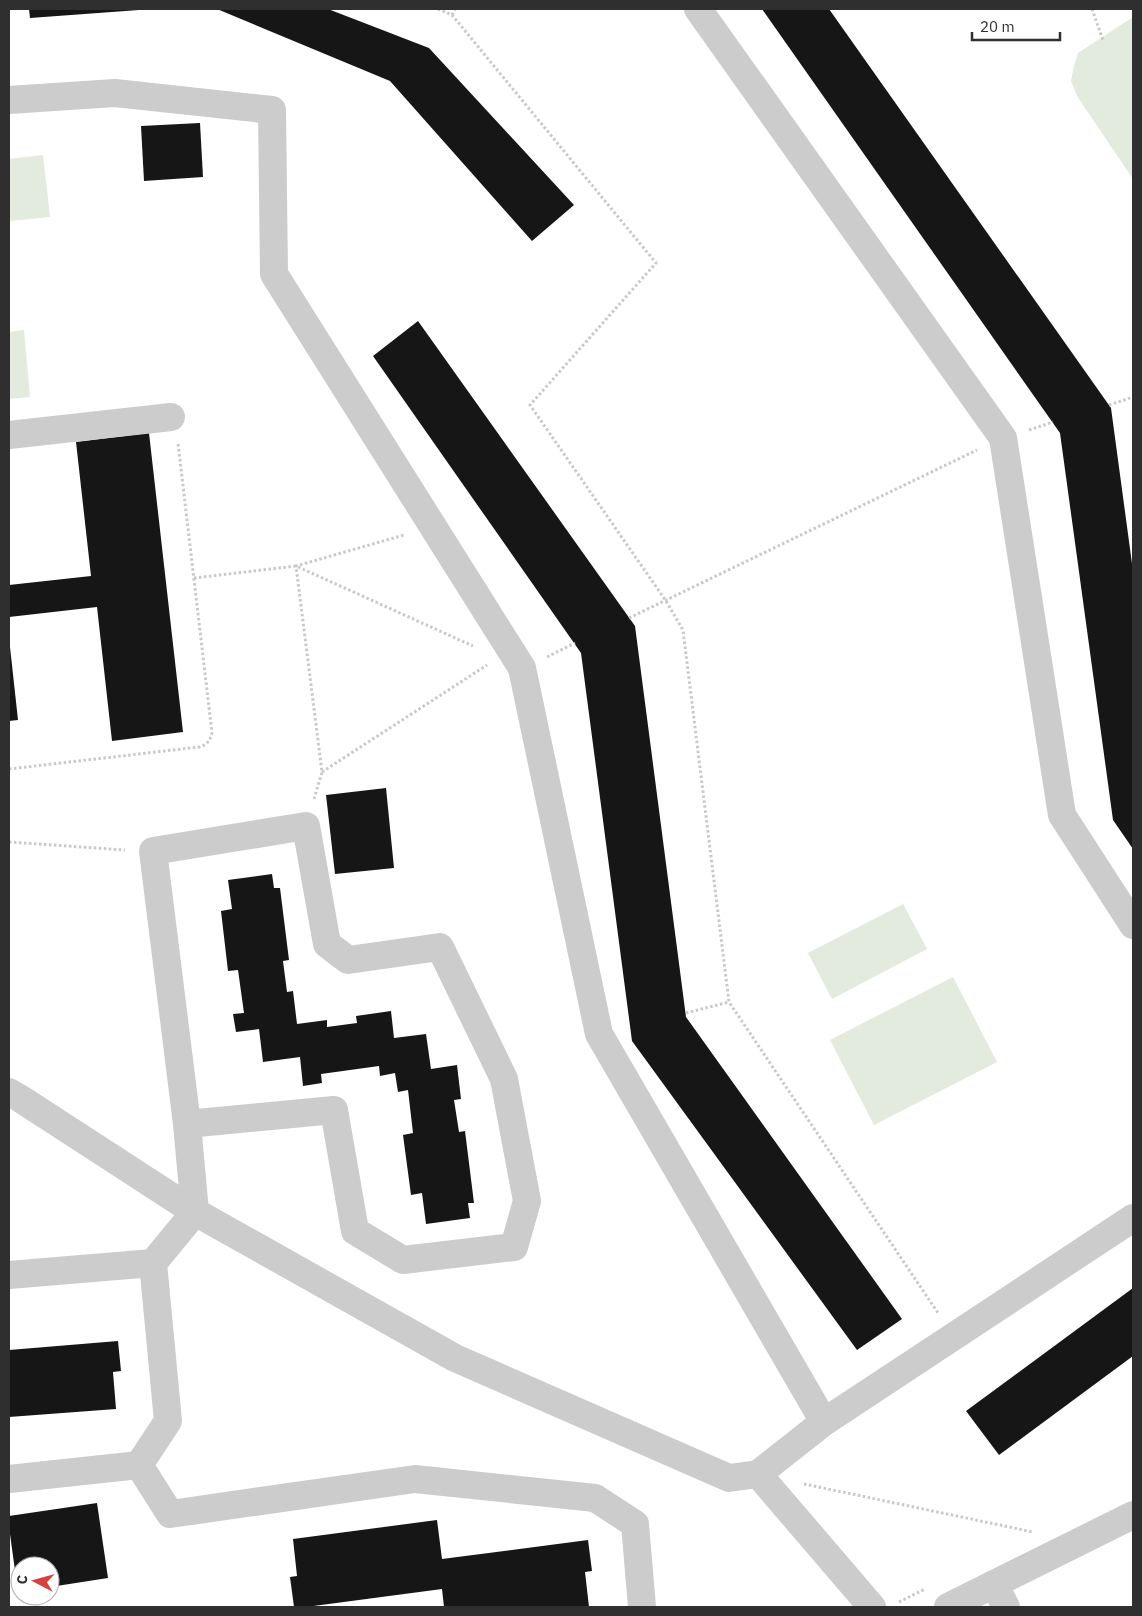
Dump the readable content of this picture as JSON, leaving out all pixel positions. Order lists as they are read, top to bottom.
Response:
{
  "scale_bar": "20 m",
  "north": "left"
}
